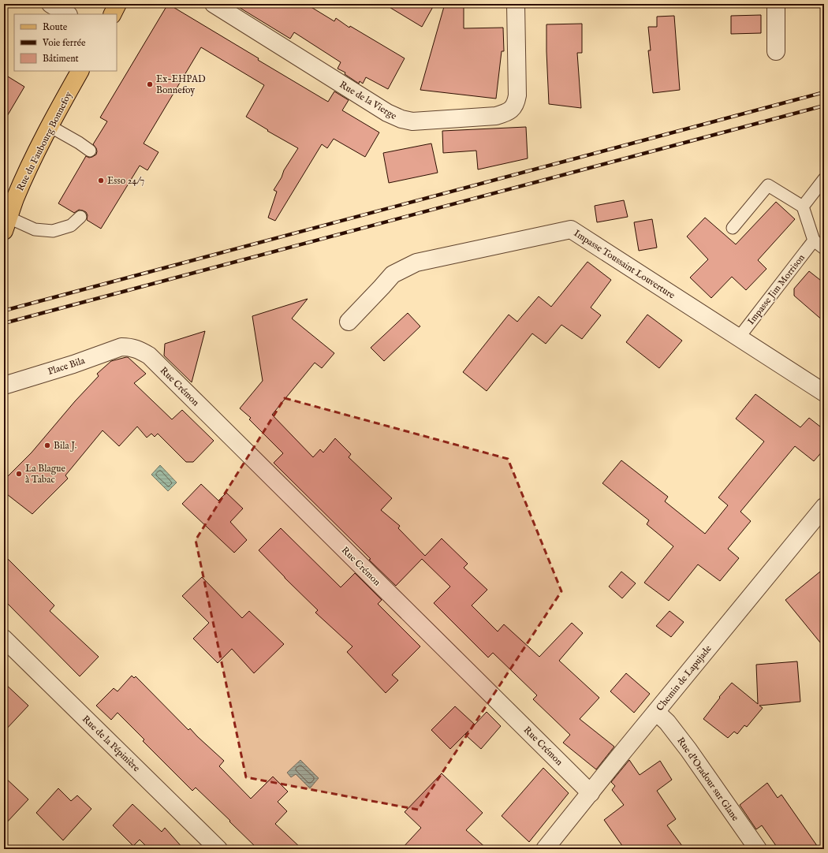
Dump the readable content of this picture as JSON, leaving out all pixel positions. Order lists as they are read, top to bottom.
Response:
{
  "streets": {
    "main road": ["Rue du Faubourg Bonnefoy"],
    "street": [
      "Rue de la Vierge",
      "Impasse Toussaint Louverture",
      "Place Bila",
      "Rue Crémon",
      "Chemin de Lapujade",
      "Rue de la Pépinière",
      "Rue d'Oradour sur Glane"
    ],
    "lane": ["Impasse Jim Morrison"]
  },
  "crossings": [
    ["Impasse Toussaint Louverture", "Impasse Jim Morrison"],
    ["Place Bila", "Rue Crémon"],
    ["Rue Crémon", "Chemin de Lapujade"],
    ["Chemin de Lapujade", "Rue d'Oradour sur Glane"]
  ],
  "places": [
    "Ex-EHPAD Bonnefoy",
    "Esso 24/7",
    "Bila J.",
    "La Blague à Tabac"
  ],
  "legend": ["Route", "Voie ferrée", "Bâtiment"]
}
